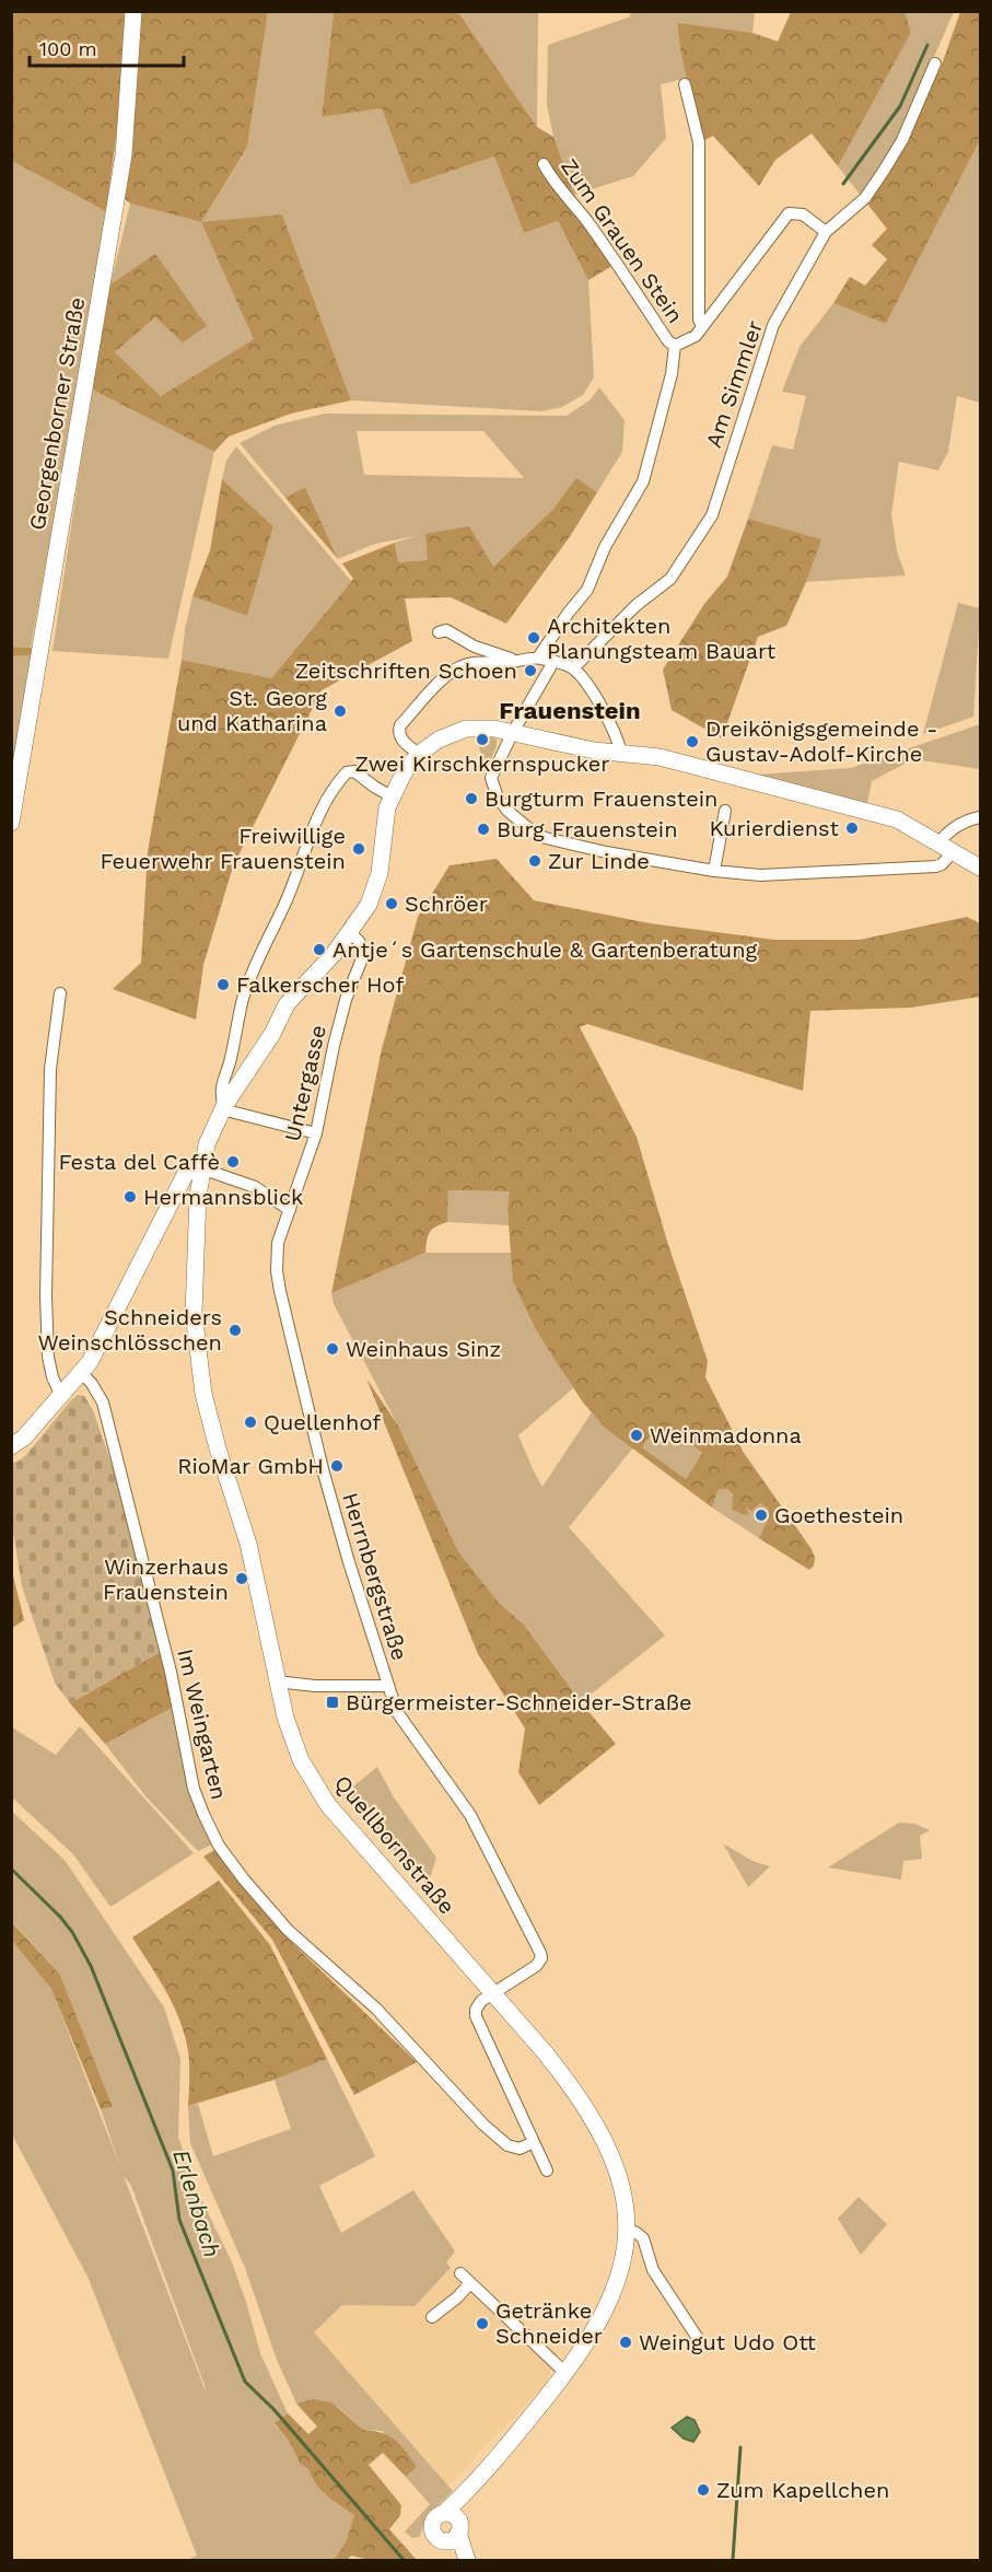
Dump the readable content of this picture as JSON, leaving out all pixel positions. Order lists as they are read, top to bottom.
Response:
{
  "streets": {
    "main road": ["Georgenborner Straße", "Quellbornstraße"],
    "street": [
      "Zum Grauen Stein",
      "Am Simmler",
      "Untergasse",
      "Herrnbergstraße",
      "Im Weingarten"
    ]
  },
  "crossings": [
    ["Untergasse", "Herrnbergstraße"],
    ["Untergasse", "Quellbornstraße"],
    ["Herrnbergstraße", "Quellbornstraße"]
  ],
  "districts": ["Frauenstein"],
  "water": ["Erlenbach"],
  "places": {
    "other": [
      "Architekten Planungsteam Bauart",
      "Zeitschriften Schoen",
      "St. Georg und Katharina",
      "Zwei Kirschkernspucker",
      "Dreikönigsgemeinde - Gustav-Adolf-Kirche",
      "Burgturm Frauenstein",
      "Kurierdienst",
      "Burg Frauenstein",
      "Freiwillige Feuerwehr Frauenstein",
      "Zur Linde",
      "Schröer",
      "Antje´s Gartenschule & Gartenberatung",
      "Falkerscher Hof",
      "Festa del Caffè",
      "Hermannsblick",
      "Schneiders Weinschlösschen",
      "Weinhaus Sinz",
      "Quellenhof",
      "Weinmadonna",
      "RioMar GmbH",
      "Goethestein",
      "Winzerhaus Frauenstein",
      "Getränke Schneider",
      "Weingut Udo Ott",
      "Zum Kapellchen"
    ],
    "transit": ["Bürgermeister-Schneider-Straße"]
  },
  "scale_bar": "100 m"
}
